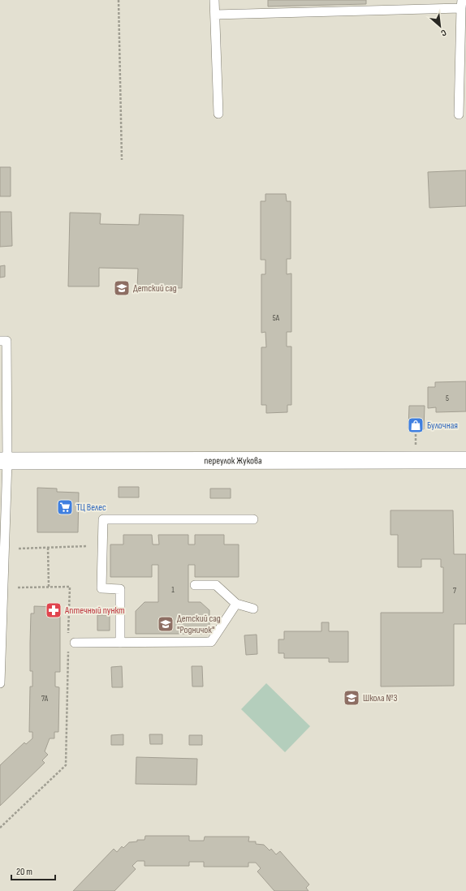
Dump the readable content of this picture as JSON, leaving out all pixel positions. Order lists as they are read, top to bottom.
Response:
{
  "streets": {
    "street": ["переулок Жукова"]
  },
  "places": {
    "school or university": ["Детский сад", "Детский сад \"Родничок\"", "Школа №3"],
    "shop": ["Булочная"],
    "supermarket": ["ТЦ Велес"],
    "pharmacy": ["Аптечный пункт"]
  },
  "house_numbers": [
    "5А",
    "5",
    "1",
    "7",
    "7А"
  ],
  "scale_bar": "20 m",
  "north": "bottom right"
}
